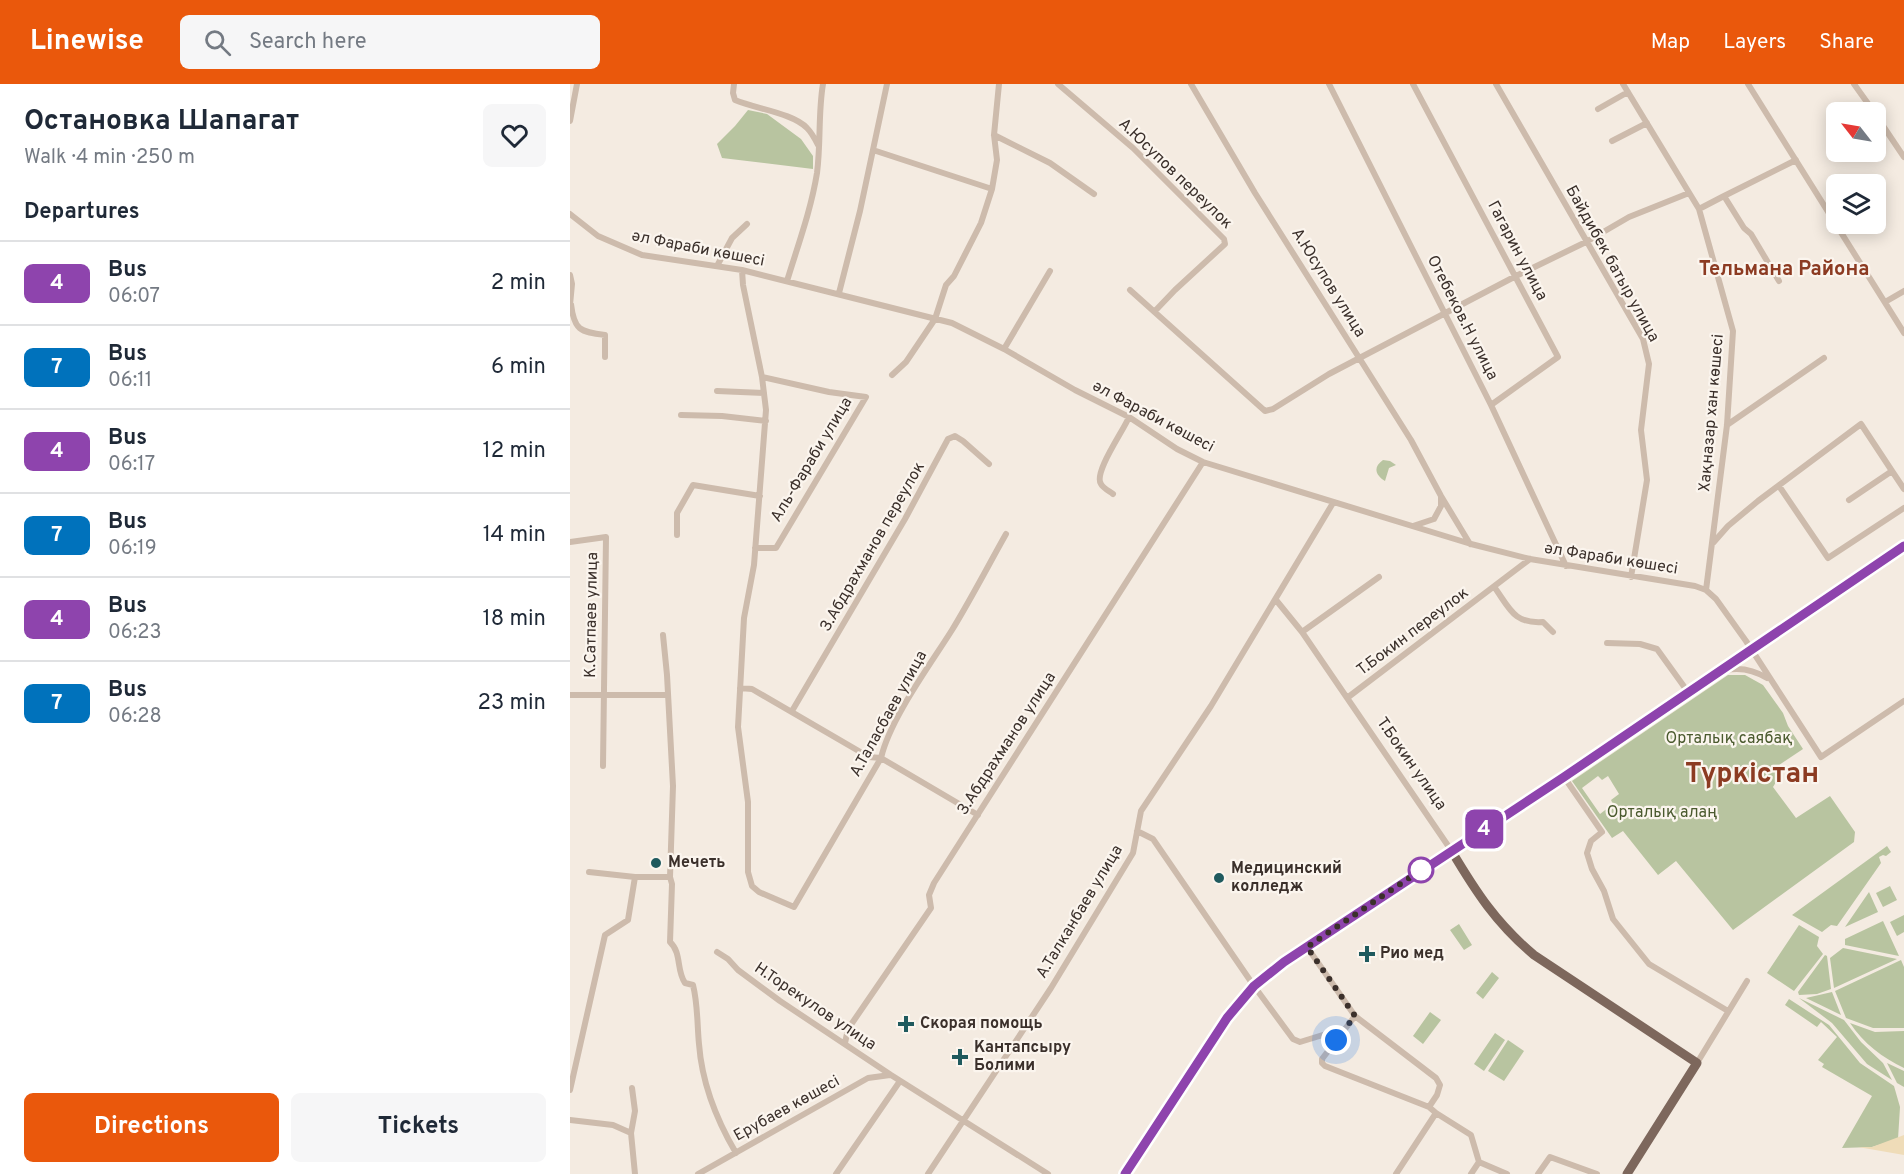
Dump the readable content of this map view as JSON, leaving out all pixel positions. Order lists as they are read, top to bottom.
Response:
{
  "streets": {
    "main road": ["Т.Бокин улица"],
    "street": [
      "А.Юсупов переулок",
      "әл Фараби көшесі",
      "Гагарин улица",
      "Байдибек батыр улица",
      "А.Юсупов улица",
      "Отебеков.Н улица",
      "Хақназар хан көшесі",
      "Аль-Фараби улица",
      "З.Абдрахманов переулок",
      "К.Сатпаев улица",
      "Т.Бокин переулок",
      "А.Таласбаев улица",
      "З.Абдрахманов улица",
      "А.Талканбаев улица",
      "Н.Торекулов улица",
      "Ерубаев көшесі"
    ]
  },
  "crossings": [
    ["әл Фараби көшесі", "Байдибек батыр улица"],
    ["әл Фараби көшесі", "А.Юсупов улица"],
    ["әл Фараби көшесі", "Отебеков.Н улица"],
    ["әл Фараби көшесі", "Хақназар хан көшесі"],
    ["әл Фараби көшесі", "Аль-Фараби улица"],
    ["әл Фараби көшесі", "З.Абдрахманов улица"],
    ["әл Фараби көшесі", "А.Талканбаев улица"],
    ["Гагарин улица", "Отебеков.Н улица"],
    ["Аль-Фараби улица", "А.Таласбаев улица"],
    ["Т.Бокин переулок", "Т.Бокин улица"],
    ["З.Абдрахманов улица", "Н.Торекулов улица"],
    ["Т.Бокин улица", "А.Талканбаев улица"],
    ["А.Талканбаев улица", "Н.Торекулов улица"],
    ["Н.Торекулов улица", "Ерубаев көшесі"]
  ],
  "districts": ["Тельмана Района", "Түркістан"],
  "parks": ["Орталық саябақ", "Орталық алаң"],
  "places": {
    "other": ["Мечеть", "Медицинский колледж"],
    "health": ["Рио мед", "Скорая помощь", "Кантапсыру Болими"]
  },
  "lines": ["bus line 4"],
  "north": "top left",
  "page": {
    "header": "Linewise",
    "search": "Search here",
    "nav": ["Map", "Layers", "Share"],
    "heading": [
      ["Остановка Шапагат", "Walk · 4 min · 250 m"],
      "Departures"
    ],
    "on_map": "4",
    "list": [
      {
        "mark": "4",
        "name": "Bus",
        "note": "06:07",
        "value": "2 min"
      },
      {
        "mark": "7",
        "name": "Bus",
        "note": "06:11",
        "value": "6 min"
      },
      {
        "mark": "4",
        "name": "Bus",
        "note": "06:17",
        "value": "12 min"
      },
      {
        "mark": "7",
        "name": "Bus",
        "note": "06:19",
        "value": "14 min"
      },
      {
        "mark": "4",
        "name": "Bus",
        "note": "06:23",
        "value": "18 min"
      },
      {
        "mark": "7",
        "name": "Bus",
        "note": "06:28",
        "value": "23 min"
      }
    ],
    "buttons": ["Directions", "Tickets"]
  }
}
